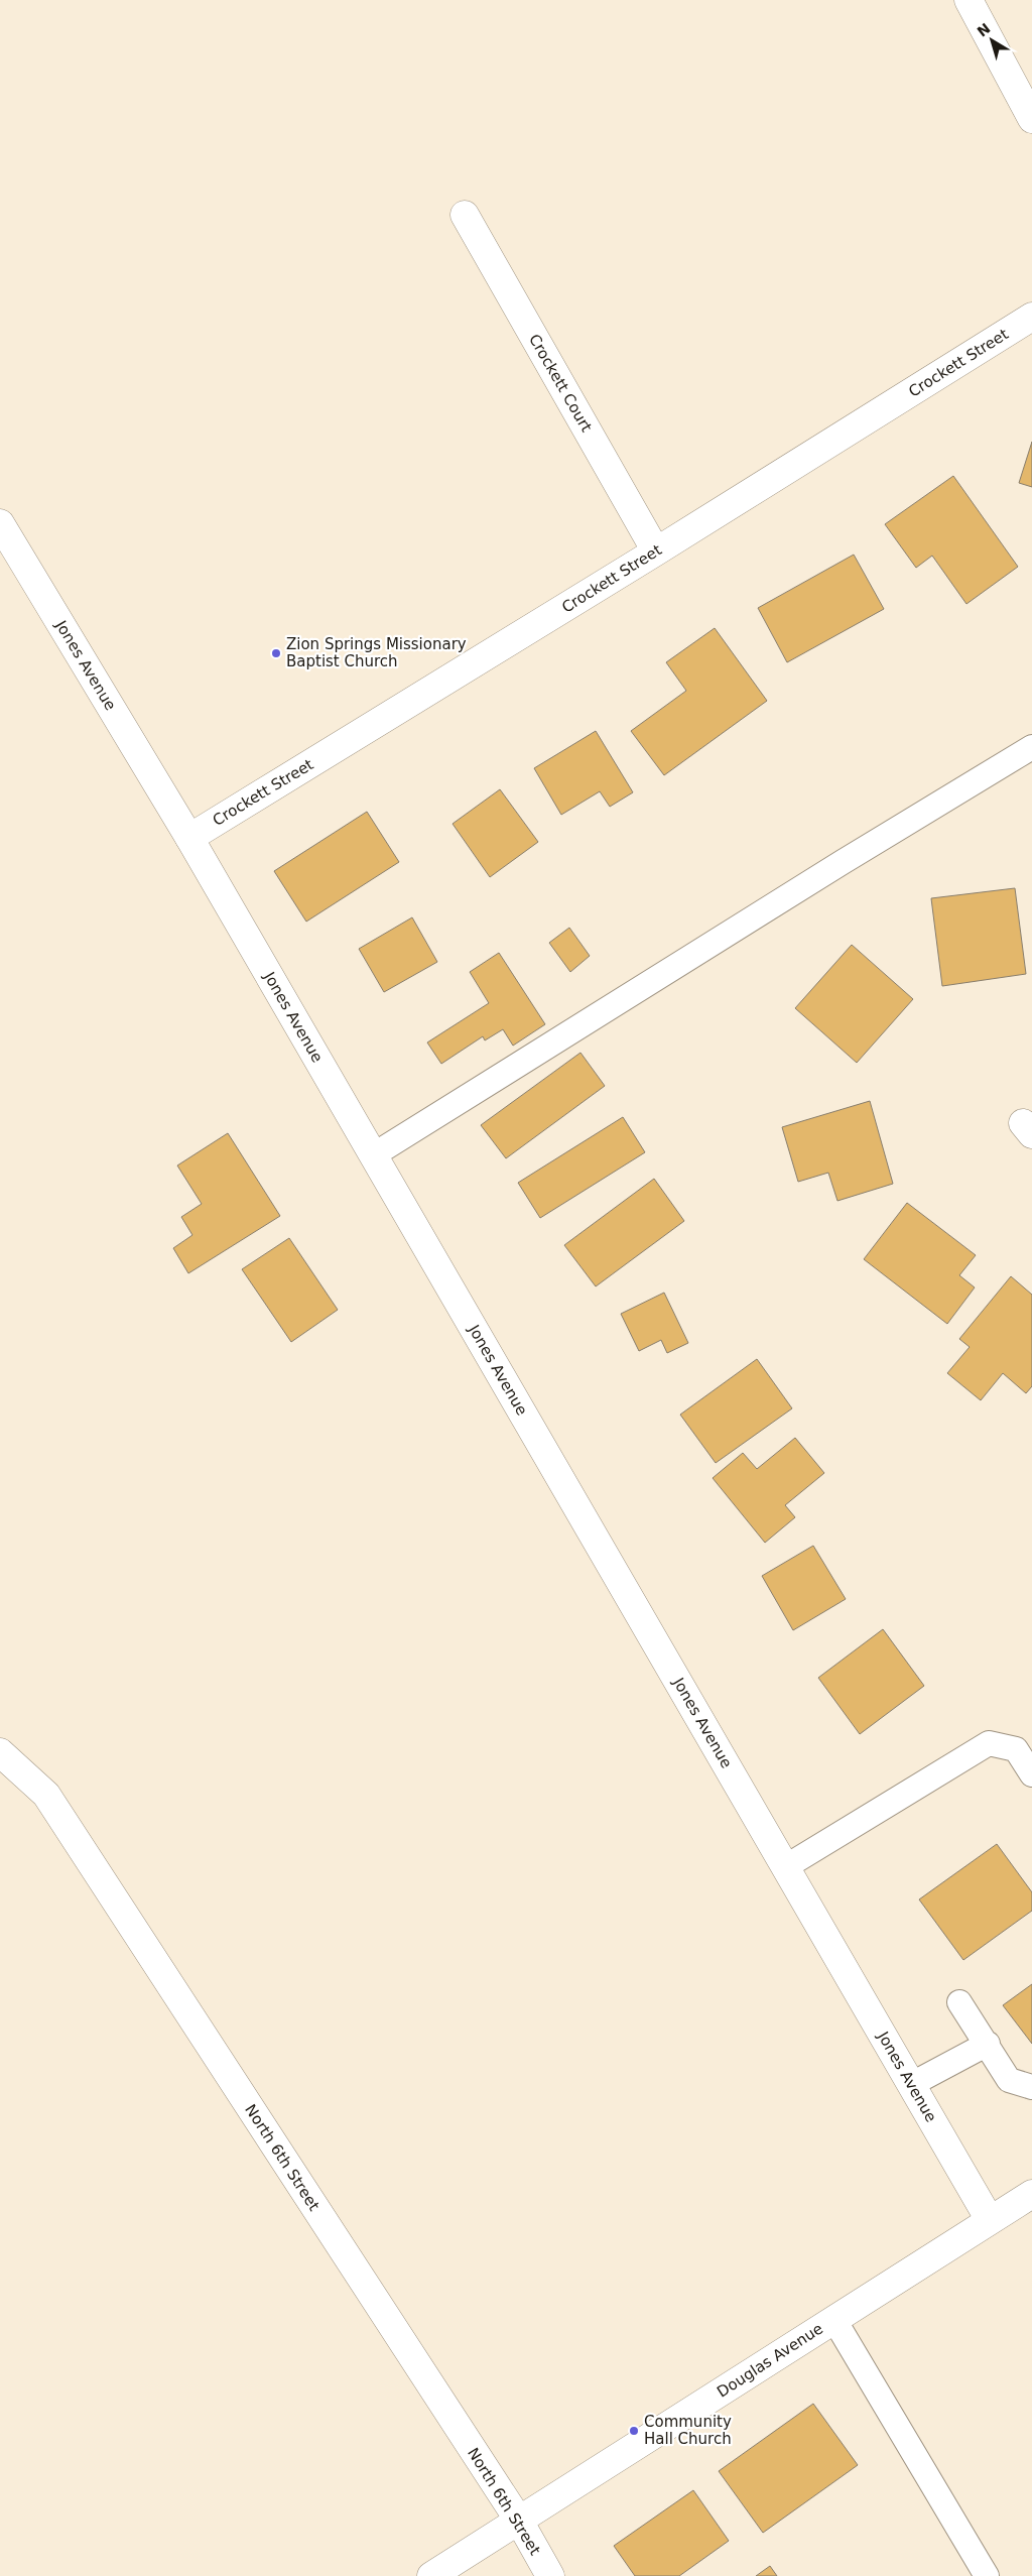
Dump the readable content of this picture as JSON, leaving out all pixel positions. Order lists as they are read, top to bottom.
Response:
{
  "streets": {
    "street": [
      "Crockett Street",
      "Crockett Court",
      "Jones Avenue",
      "North 6th Street",
      "Douglas Avenue"
    ]
  },
  "crossings": [
    ["Crockett Street", "Crockett Court"],
    ["Crockett Street", "Jones Avenue"],
    ["Jones Avenue", "Douglas Avenue"],
    ["North 6th Street", "Douglas Avenue"]
  ],
  "places": ["Zion Springs Missionary Baptist Church", "Community Hall Church"],
  "north": "top left"
}
